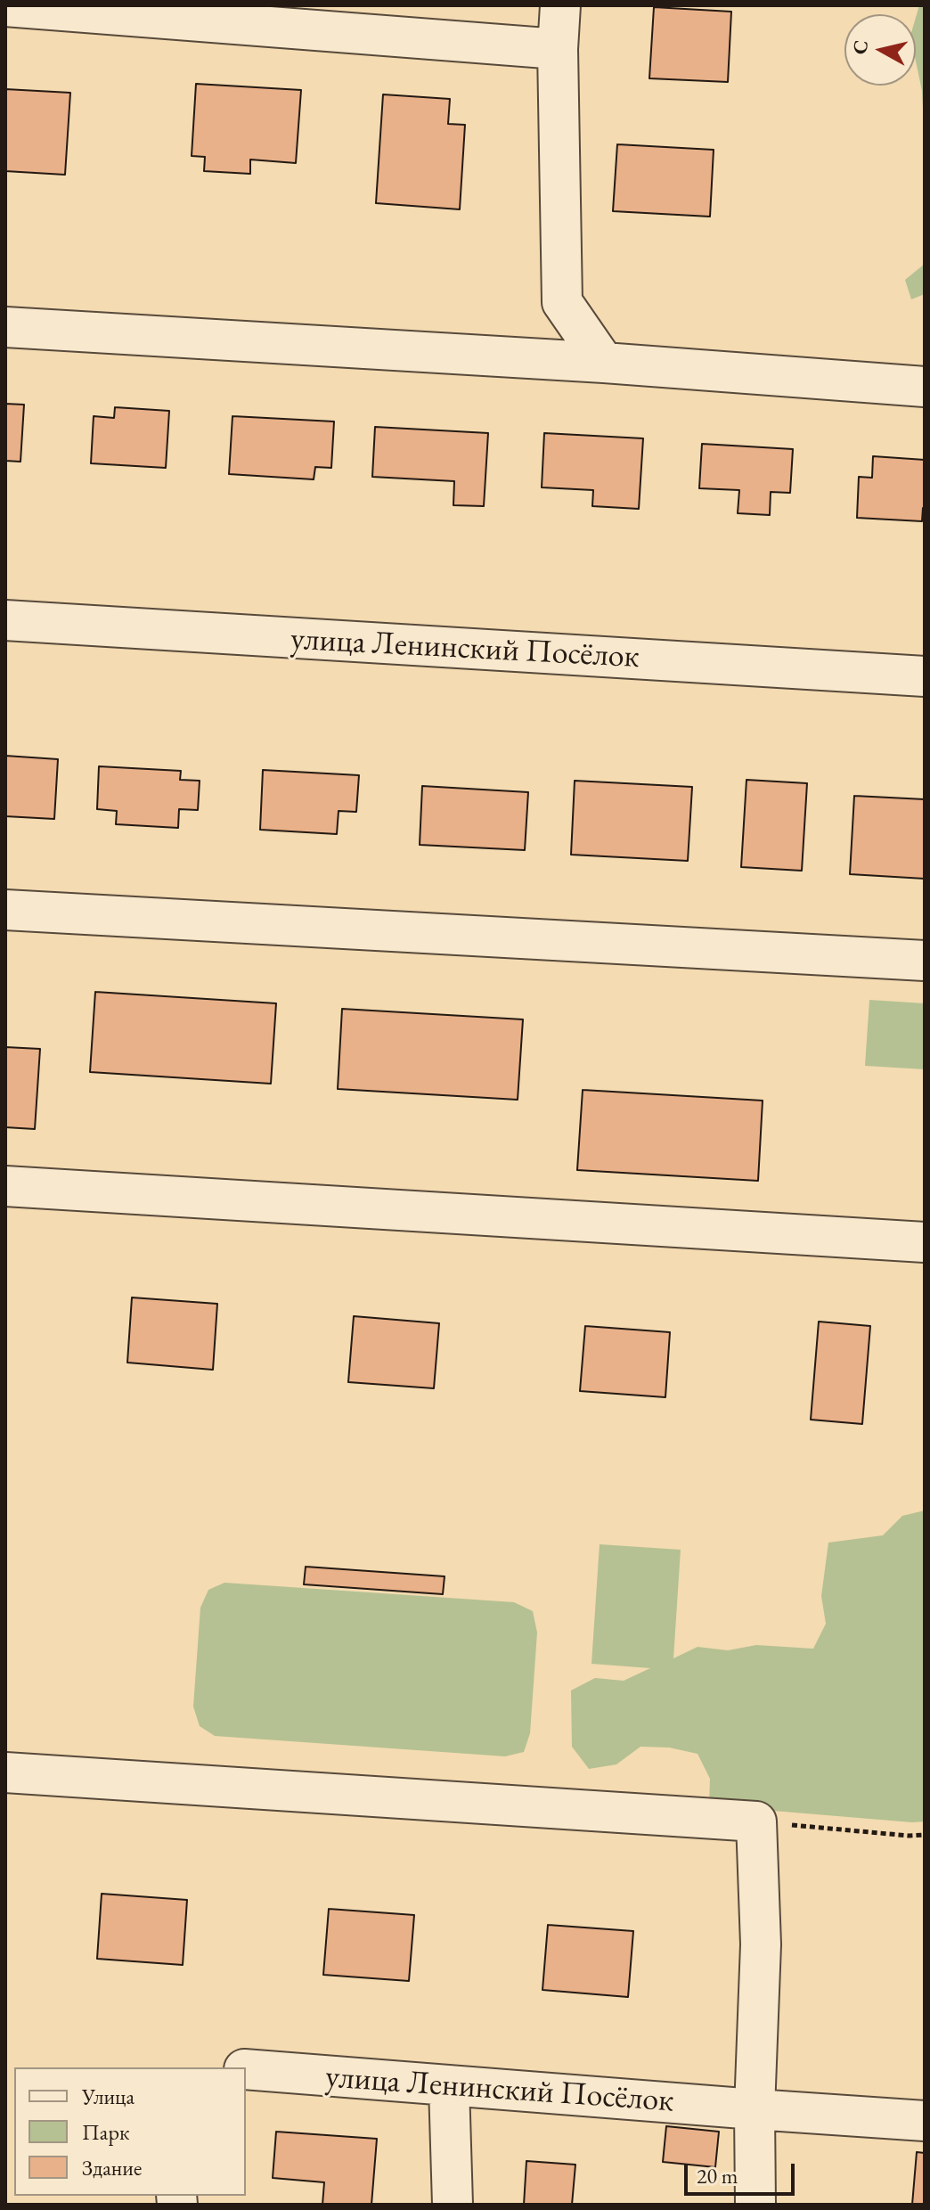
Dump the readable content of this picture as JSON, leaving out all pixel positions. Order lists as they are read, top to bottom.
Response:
{
  "streets": {
    "street": ["улица Ленинский Посёлок"]
  },
  "legend": ["Улица", "Парк", "Здание"],
  "scale_bar": "20 m",
  "north": "left"
}
